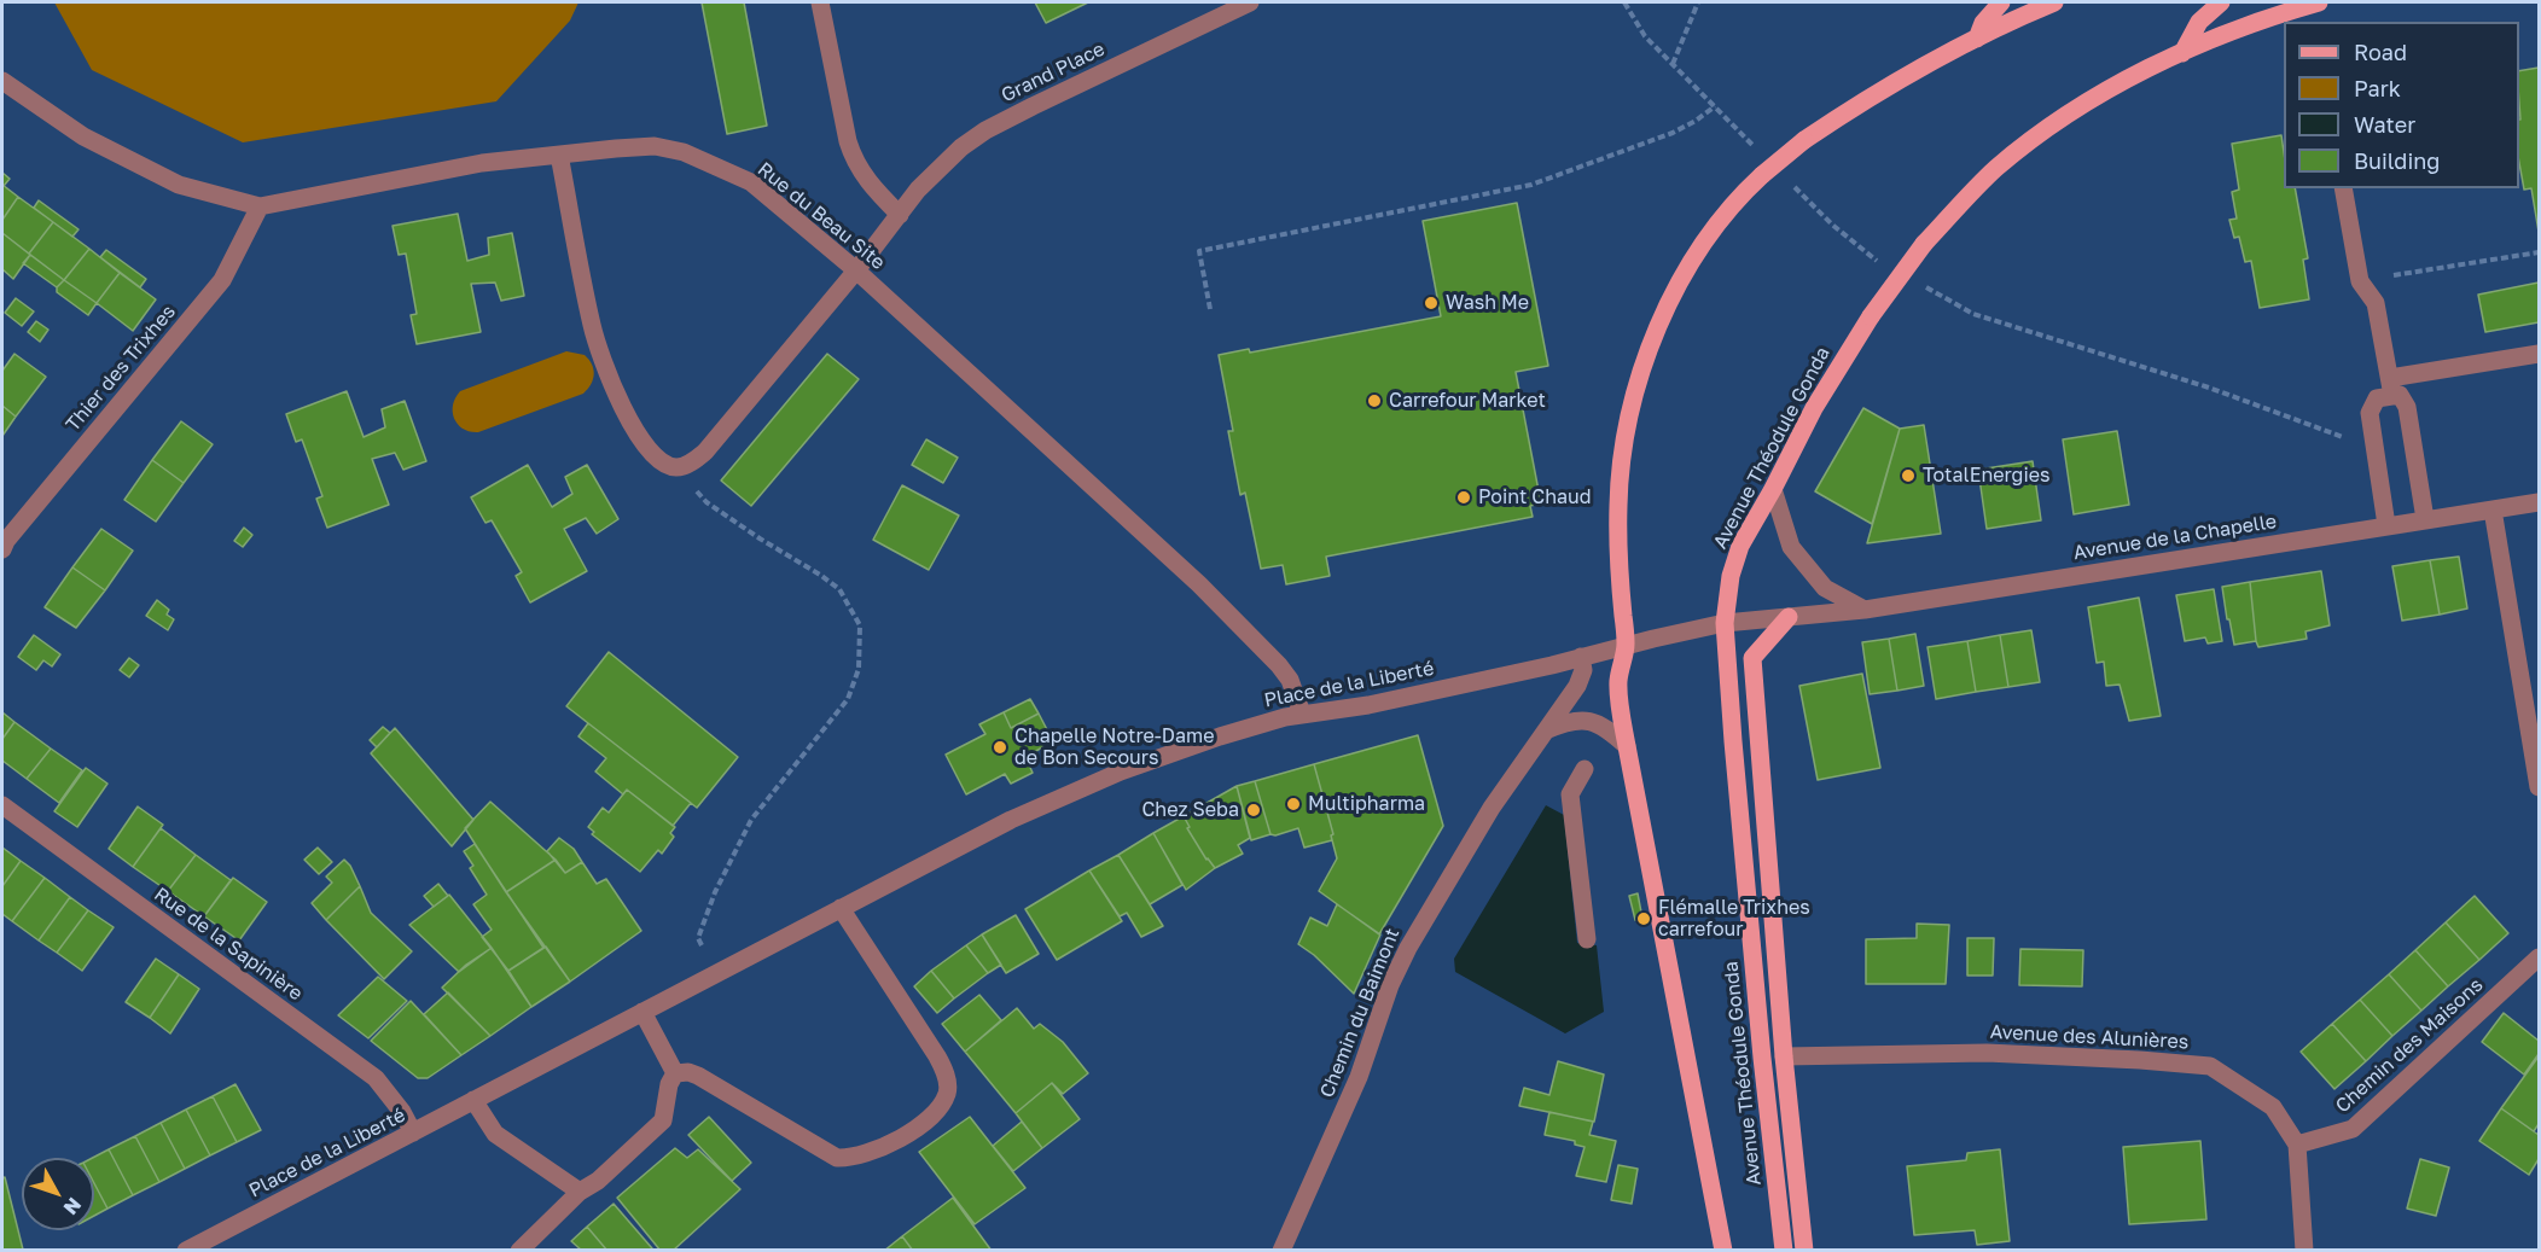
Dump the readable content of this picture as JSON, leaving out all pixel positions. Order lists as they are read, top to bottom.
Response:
{
  "streets": {
    "main road": ["Avenue Théodule Gonda"],
    "street": [
      "Grand Place",
      "Rue du Beau Site",
      "Thier des Trixhes",
      "Avenue de la Chapelle",
      "Place de la Liberté",
      "Rue de la Sapinière",
      "Chemin du Baimont",
      "Avenue des Alunières",
      "Chemin des Maisons"
    ]
  },
  "crossings": [
    ["Grand Place", "Rue du Beau Site"],
    ["Rue du Beau Site", "Thier des Trixhes"],
    ["Rue du Beau Site", "Place de la Liberté"],
    ["Avenue Théodule Gonda", "Avenue de la Chapelle"],
    ["Avenue Théodule Gonda", "Place de la Liberté"],
    ["Avenue de la Chapelle", "Place de la Liberté"],
    ["Place de la Liberté", "Rue de la Sapinière"],
    ["Place de la Liberté", "Chemin du Baimont"],
    ["Avenue des Alunières", "Chemin des Maisons"]
  ],
  "places": [
    "Wash Me",
    "Carrefour Market",
    "TotalEnergies",
    "Point Chaud",
    "Chapelle Notre-Dame de Bon Secours",
    "Multipharma",
    "Chez Seba",
    "Flémalle Trixhes carrefour"
  ],
  "legend": [
    "Road",
    "Park",
    "Water",
    "Building"
  ],
  "north": "bottom right"
}
